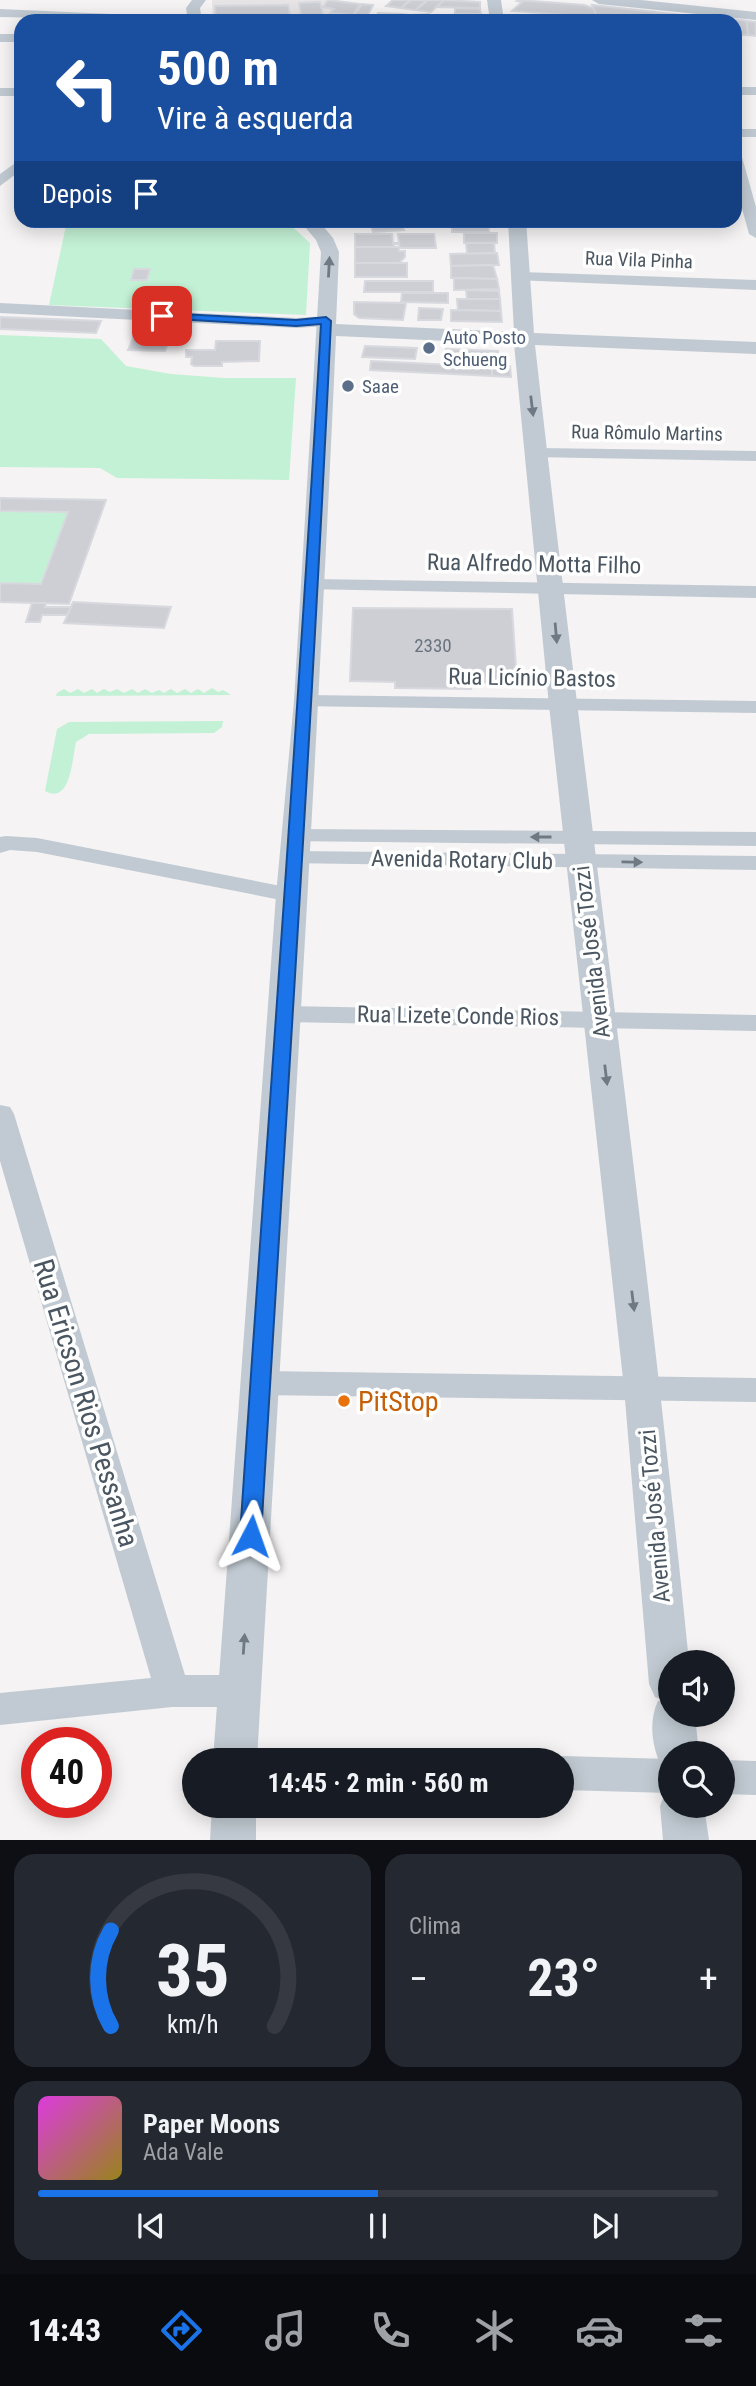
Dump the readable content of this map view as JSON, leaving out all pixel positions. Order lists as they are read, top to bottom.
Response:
{
  "streets": {
    "street": [
      "Rua Vila Pinha",
      "Rua Rômulo Martins",
      "Rua Alfredo Motta Filho",
      "Rua Licínio Bastos",
      "Avenida Rotary Club",
      "Avenida José Tozzi",
      "Rua Lizete Conde Rios",
      "Rua Ericson Rios Pessanha"
    ]
  },
  "crossings": [
    ["Rua Vila Pinha", "Avenida José Tozzi"],
    ["Rua Rômulo Martins", "Avenida José Tozzi"],
    ["Rua Alfredo Motta Filho", "Avenida José Tozzi"],
    ["Rua Licínio Bastos", "Avenida José Tozzi"],
    ["Avenida Rotary Club", "Avenida José Tozzi"],
    ["Avenida José Tozzi", "Rua Lizete Conde Rios"]
  ],
  "places": ["Auto Posto Schueng", "Saae", "PitStop"],
  "house_numbers": ["2330"],
  "page": {
    "turn": ["500 m", "Vire à esquerda"],
    "then": "Depois",
    "limit": "40",
    "trip": "14:45 · 2 min · 560 m",
    "tile": "Clima",
    "heat": ["−", "23°", "+"],
    "song": ["Paper Moons", "Ada Vale"],
    "tabs": "14:43",
    "gauge": ["35", "km/h"]
  }
}
